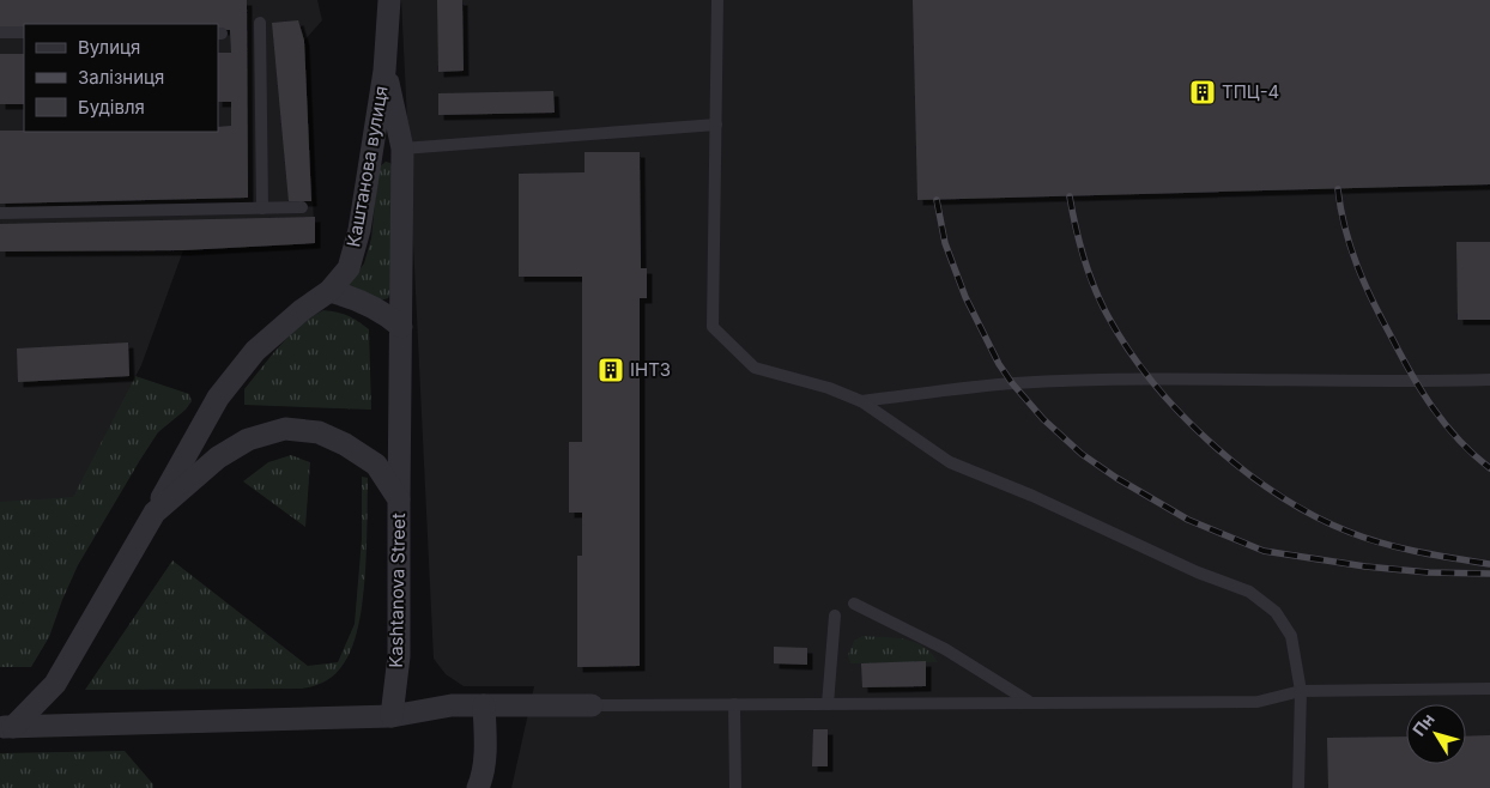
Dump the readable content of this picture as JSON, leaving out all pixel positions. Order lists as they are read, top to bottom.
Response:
{
  "streets": {
    "street": ["Каштанова вулиця", "Kashtanova Street"]
  },
  "crossings": [
    ["Каштанова вулиця", "Kashtanova Street"]
  ],
  "places": {
    "building": ["ТПЦ-4", "ІНТЗ"]
  },
  "legend": ["Вулиця", "Залізниця", "Будівля"],
  "north": "top left"
}
